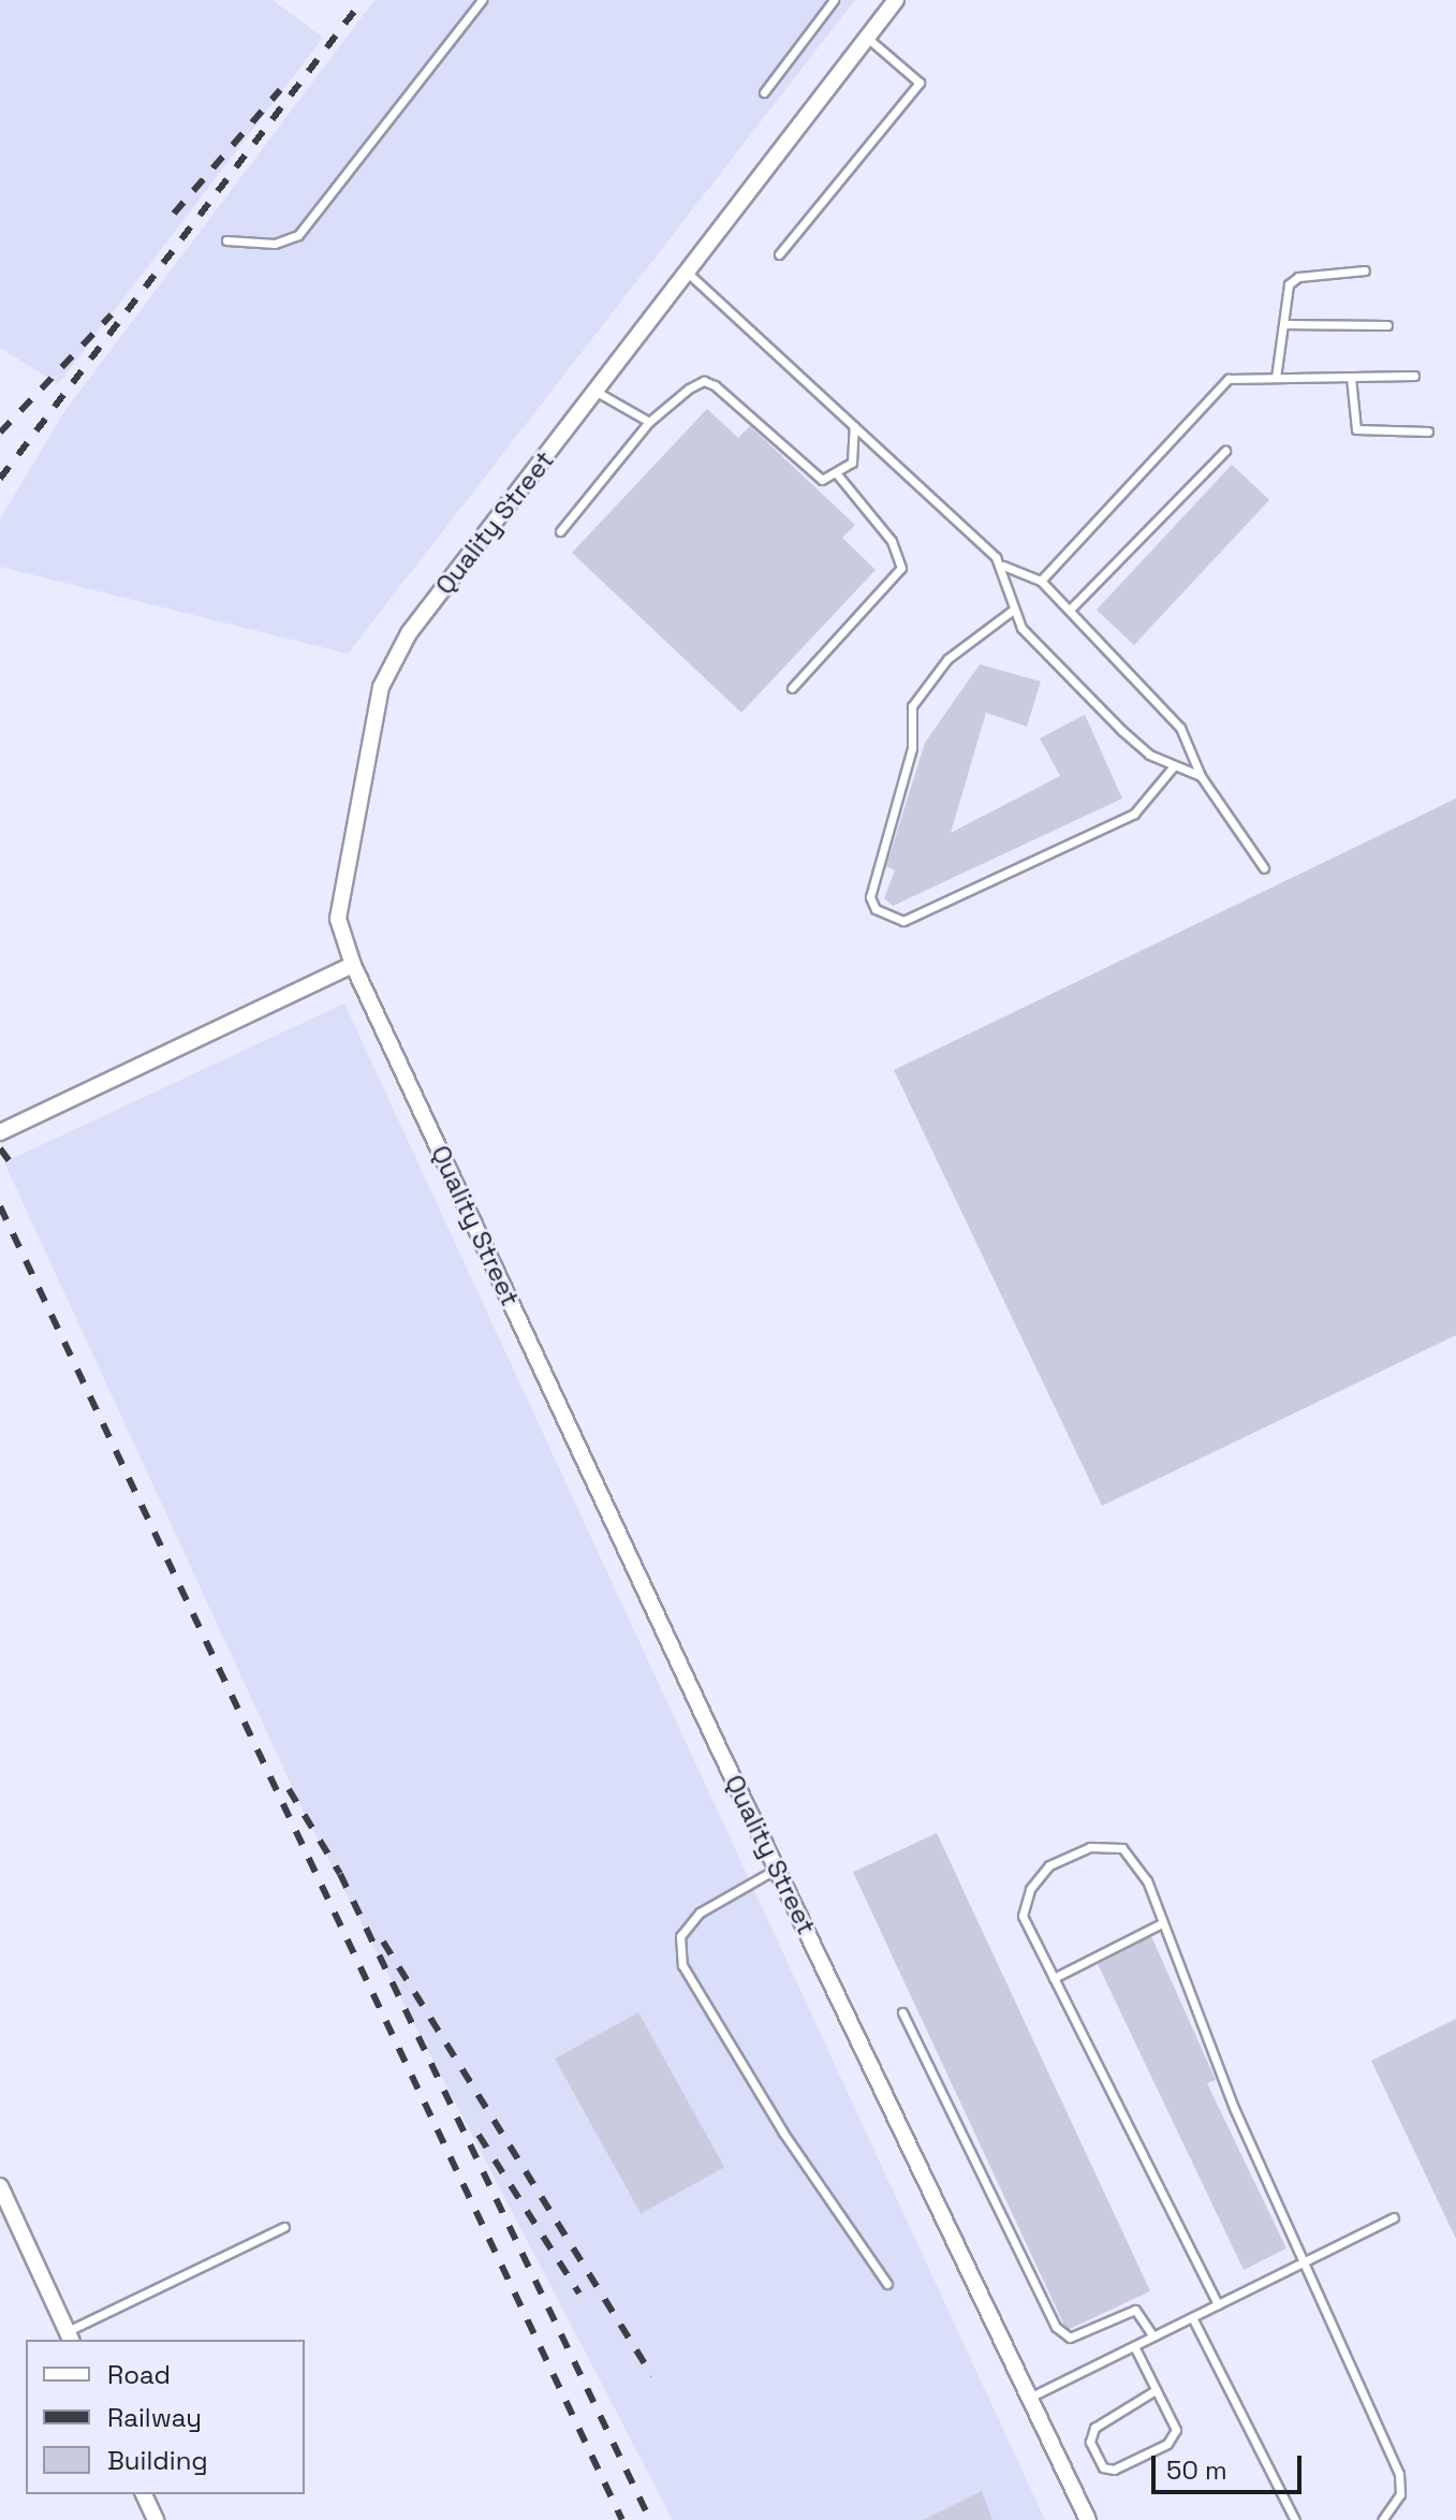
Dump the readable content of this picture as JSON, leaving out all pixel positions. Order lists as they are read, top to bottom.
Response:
{
  "streets": {
    "street": ["Quality Street"]
  },
  "legend": ["Road", "Railway", "Building"],
  "scale_bar": "50 m"
}
